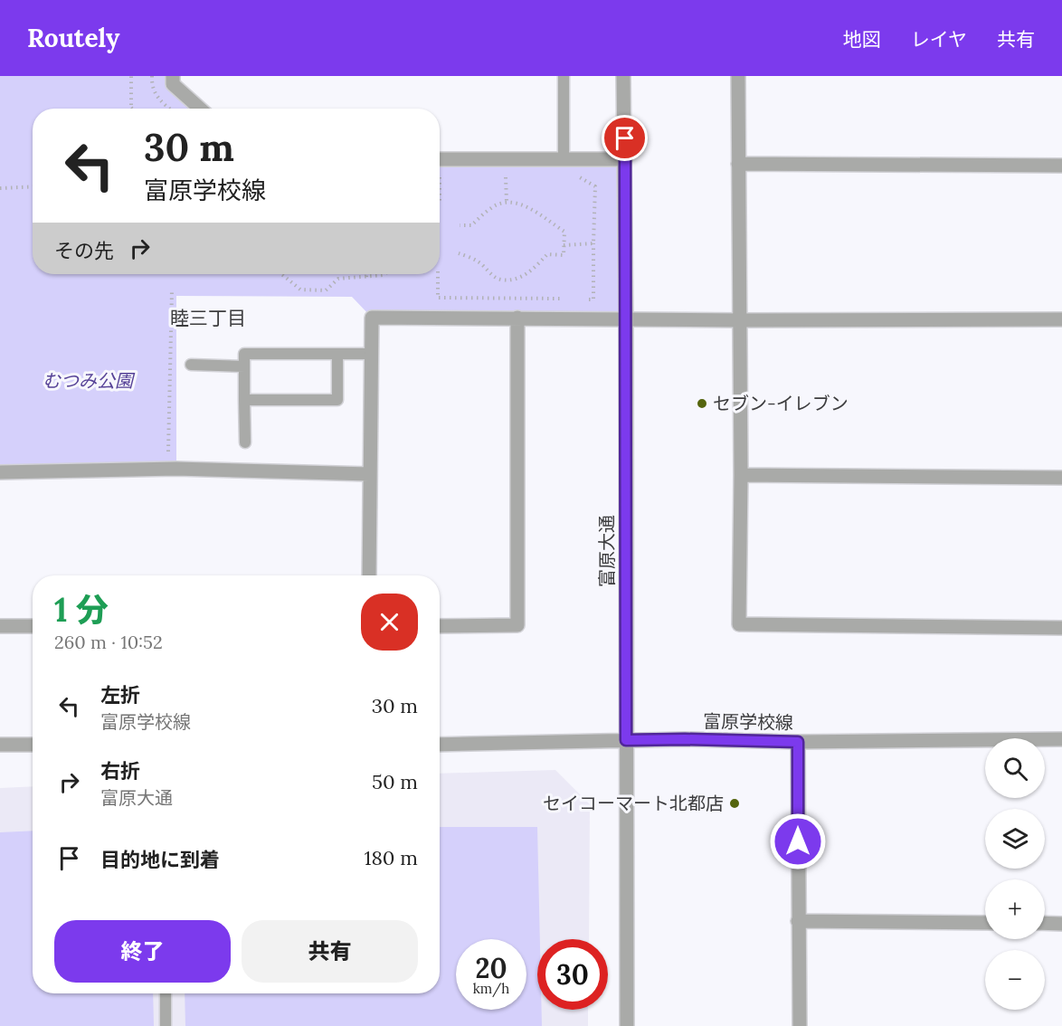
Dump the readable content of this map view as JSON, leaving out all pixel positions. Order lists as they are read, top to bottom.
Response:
{
  "streets": {
    "street": ["富原大通", "富原学校線"]
  },
  "crossings": [
    ["富原大通", "富原学校線"]
  ],
  "districts": ["睦三丁目"],
  "parks": ["むつみ公園"],
  "places": ["セブン-イレブン", "セイコーマート北都店"],
  "page": {
    "header": "Routely",
    "nav": ["地図", "レイヤ", "共有"],
    "turn": ["30 m", "富原学校線"],
    "then": "その先",
    "heading": ["1 分", "260 m · 10:52"],
    "list": [
      {
        "name": "左折",
        "note": "富原学校線",
        "value": "30 m"
      },
      {
        "name": "右折",
        "note": "富原大通",
        "value": "50 m"
      },
      {
        "name": "目的地に到着",
        "value": "180 m"
      }
    ],
    "map_buttons": ["+", "−"],
    "buttons": ["終了", "共有"],
    "speed": "20 km/h",
    "limit": "30"
  }
}
